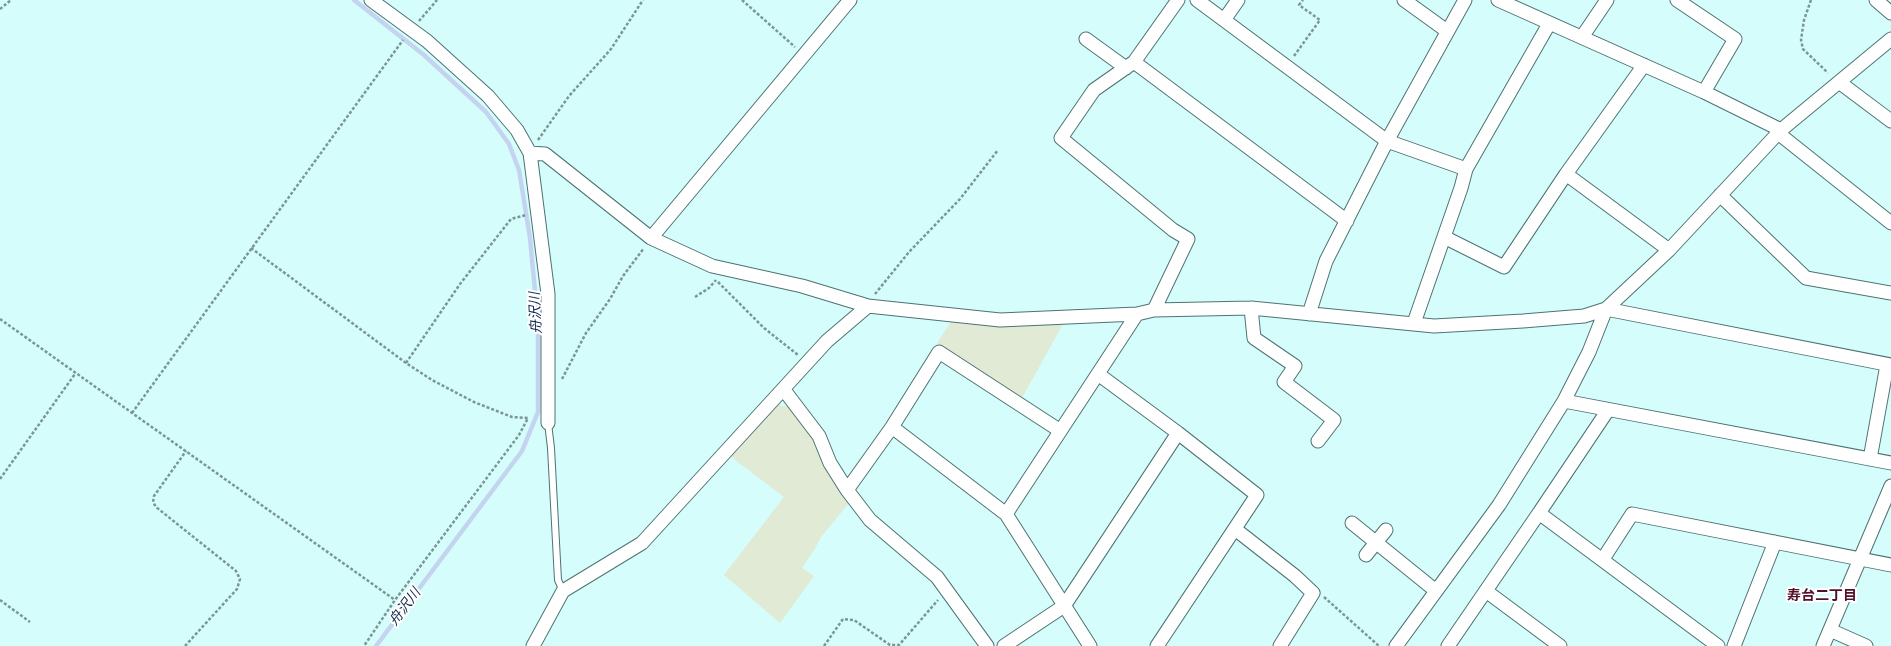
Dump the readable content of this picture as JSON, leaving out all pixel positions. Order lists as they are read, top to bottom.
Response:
{
  "districts": ["寿台二丁目"],
  "water": ["舟沢川"]
}
